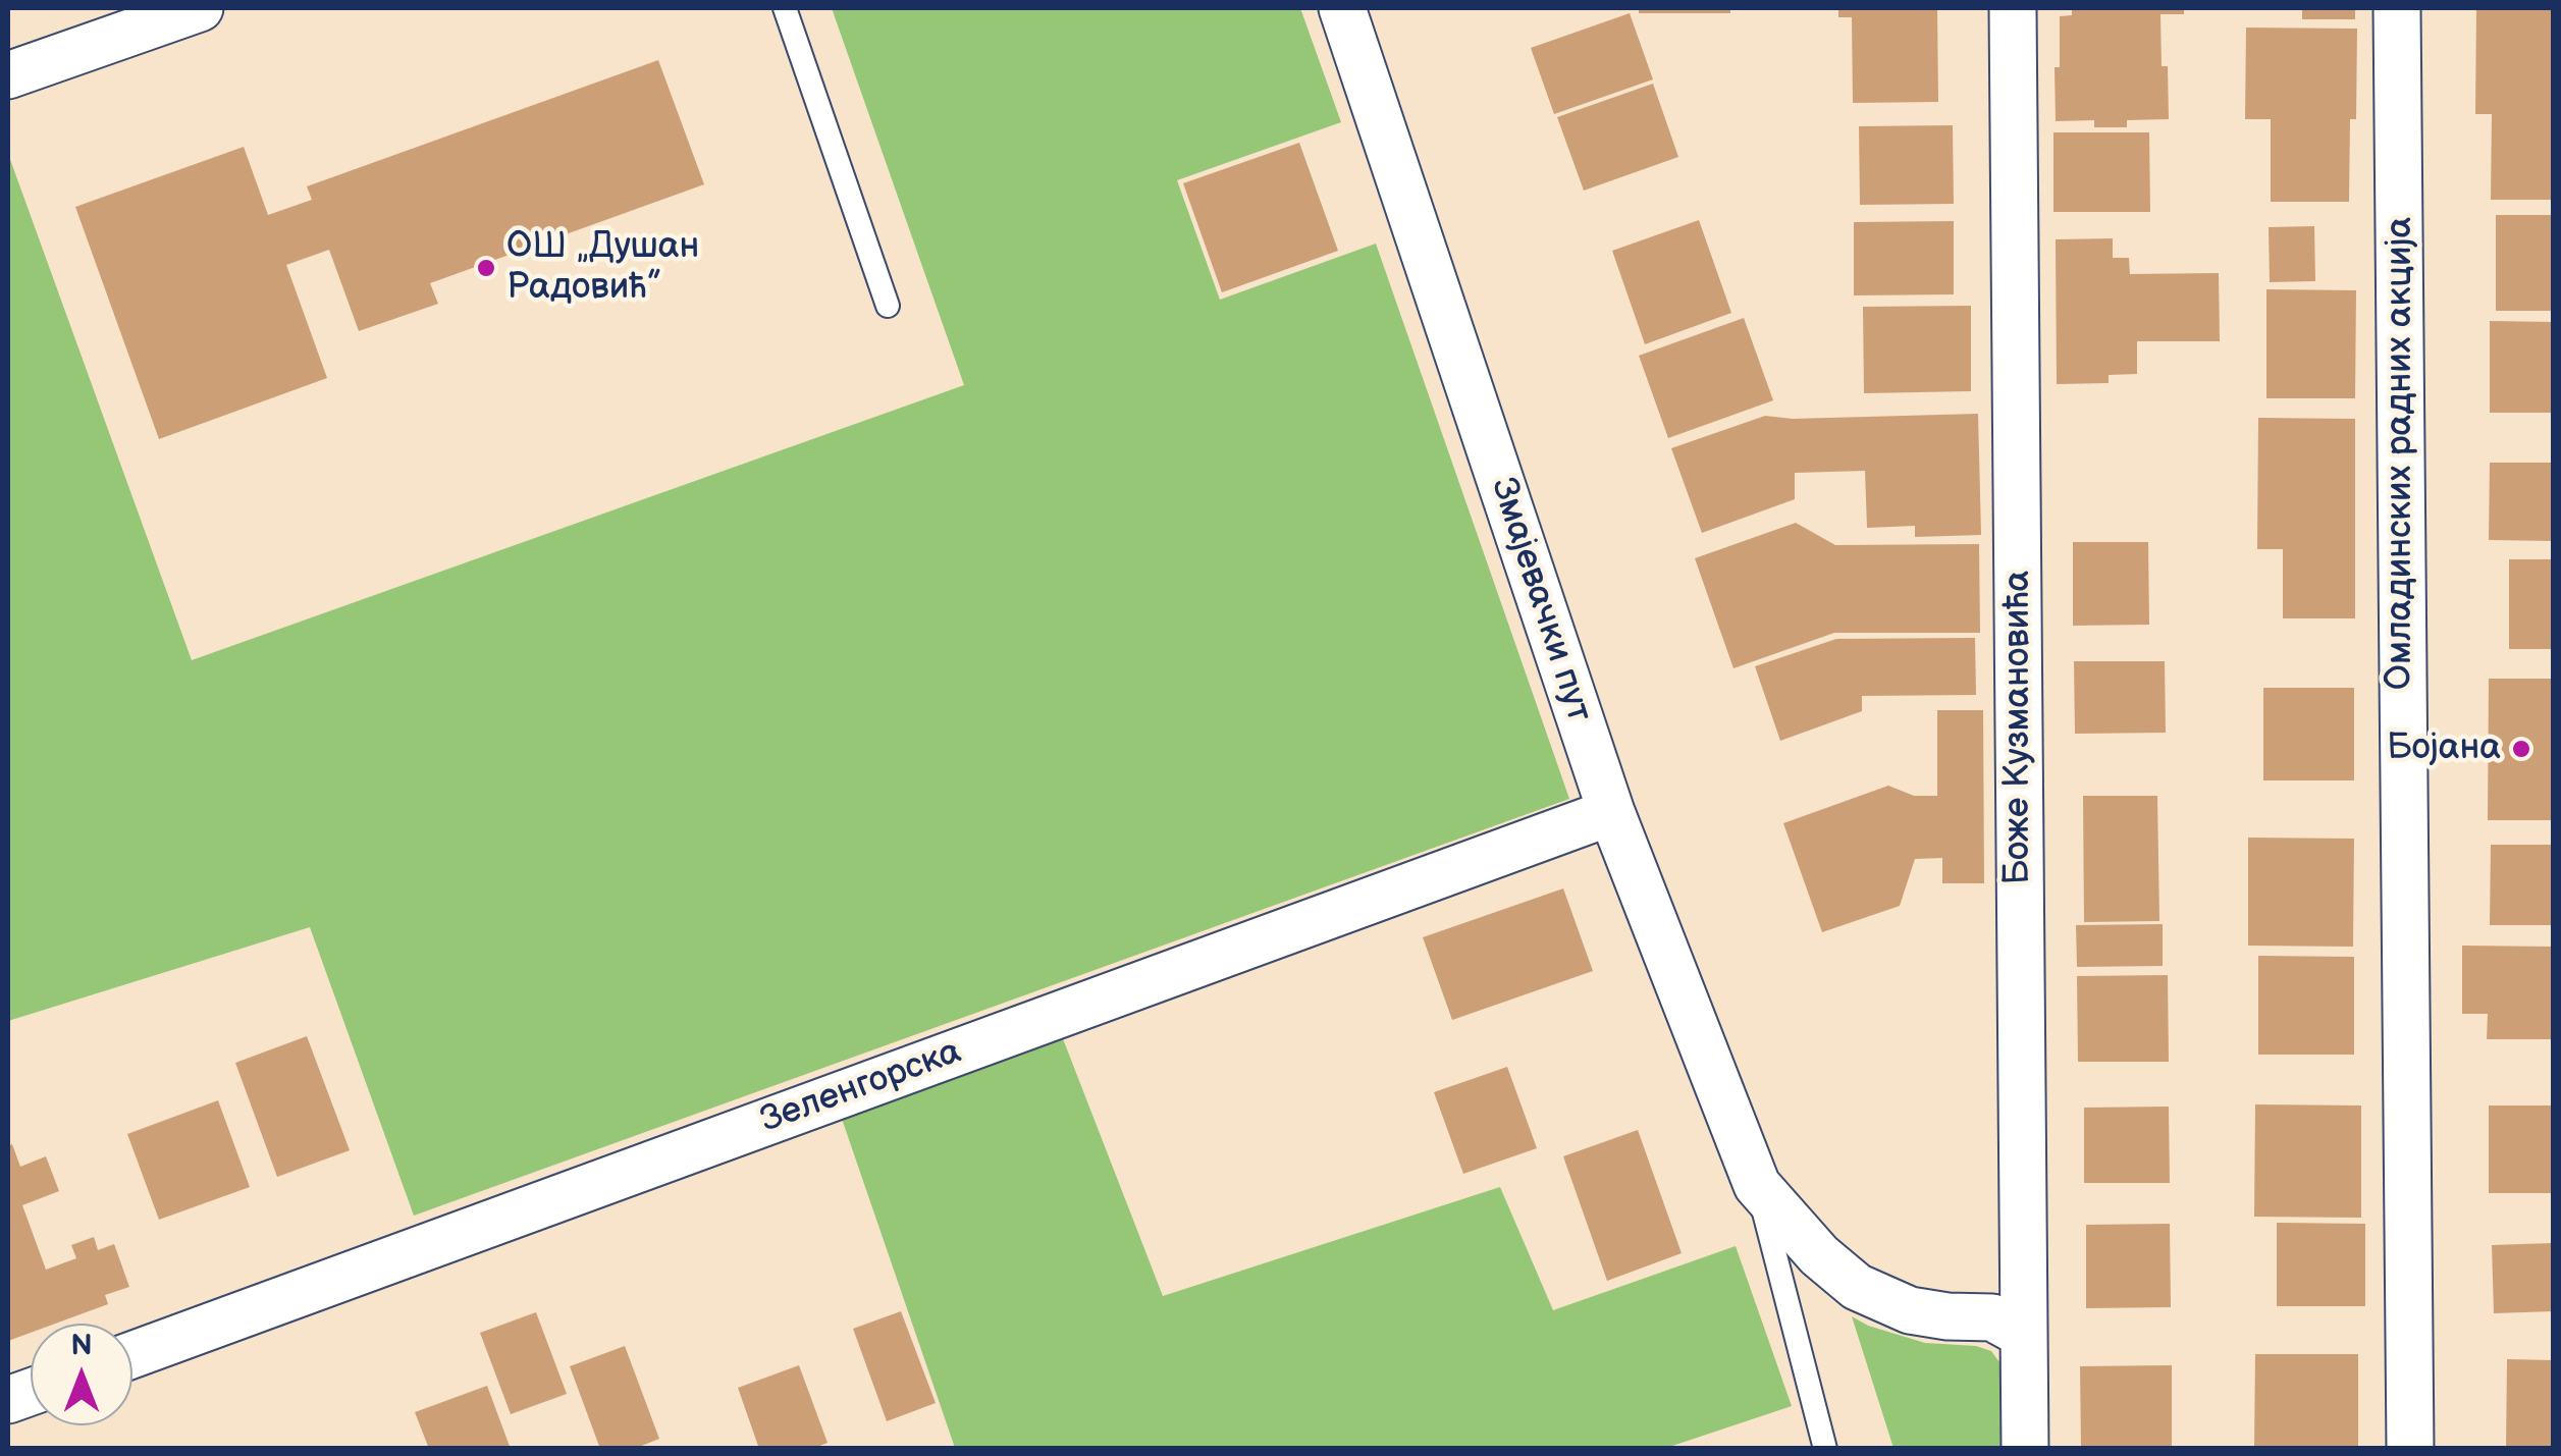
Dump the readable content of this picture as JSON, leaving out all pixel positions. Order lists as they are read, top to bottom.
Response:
{
  "streets": {
    "street": [
      "Омладинских радних акција",
      "Змајевачки пут",
      "Боже Кузмановића",
      "Зеленгорска"
    ]
  },
  "crossings": [
    ["Змајевачки пут", "Боже Кузмановића"],
    ["Змајевачки пут", "Зеленгорска"]
  ],
  "places": ["ОШ „Душан Радовић”", "Бојана"],
  "north": "top"
}
